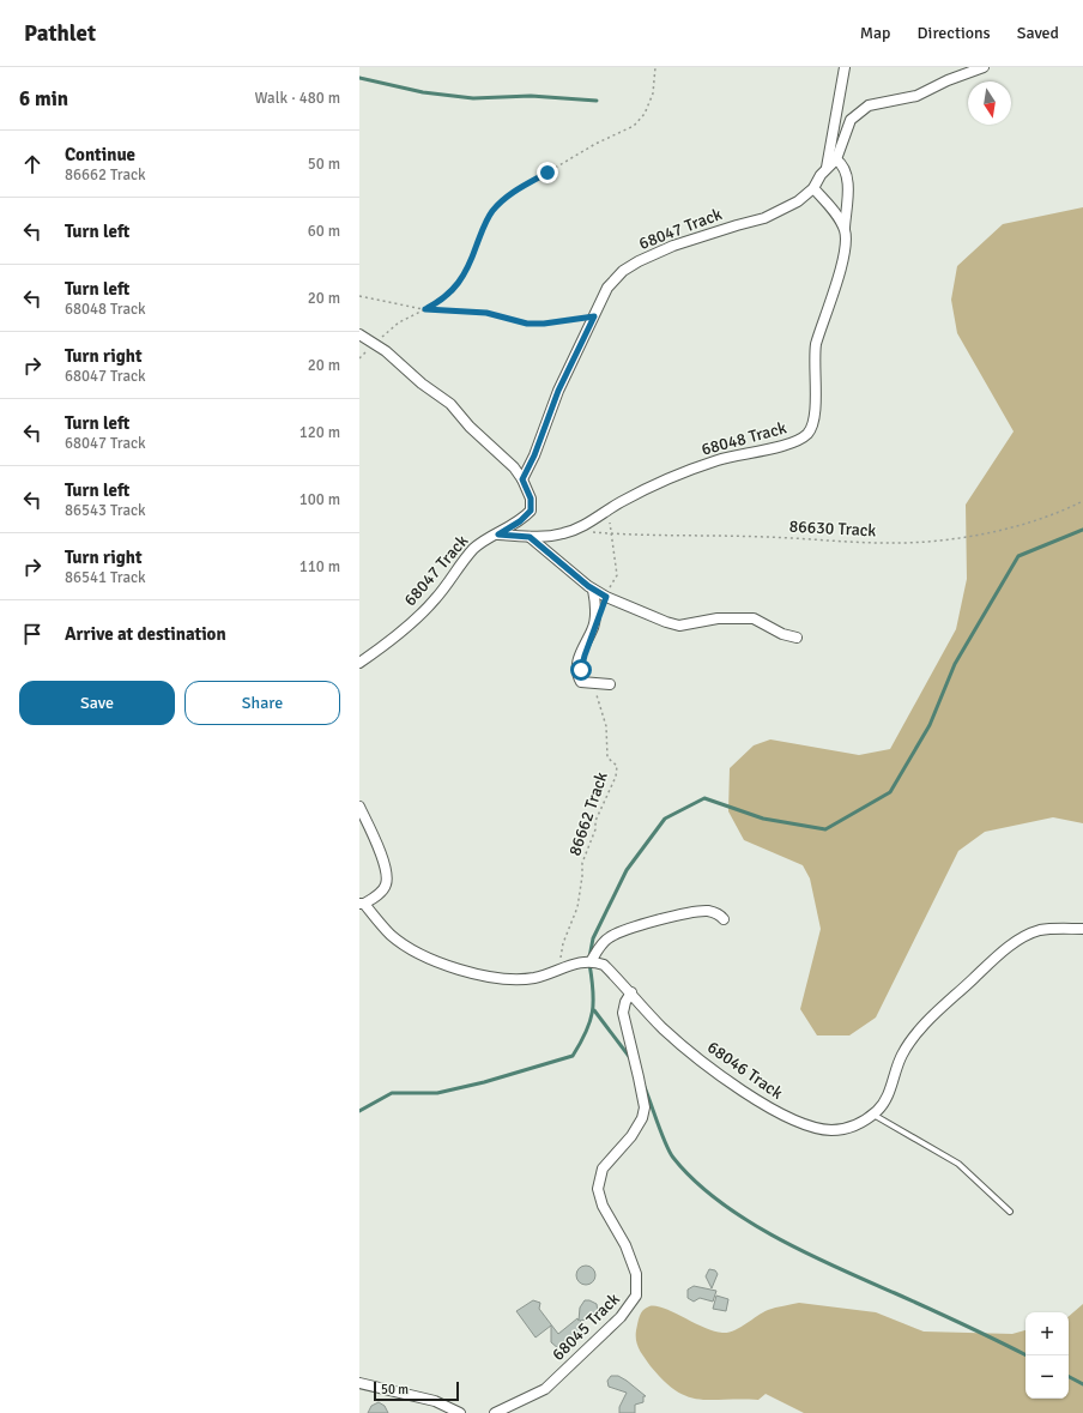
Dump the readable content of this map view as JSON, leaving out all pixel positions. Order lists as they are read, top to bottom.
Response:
{
  "streets": {
    "street": [
      "68047 Track",
      "68048 Track",
      "68046 Track",
      "68045 Track"
    ],
    "path": ["86630 Track", "86662 Track"]
  },
  "crossings": [
    ["68047 Track", "68048 Track"],
    ["68046 Track", "68045 Track"]
  ],
  "scale_bar": "50 m",
  "north": "bottom",
  "page": {
    "header": "Pathlet",
    "nav": ["Map", "Directions", "Saved"],
    "heading": ["6 min", "Walk · 480 m"],
    "list": [
      ["Continue", "86662 Track", "50 m"],
      ["Turn left", "60 m"],
      ["Turn left", "68048 Track", "20 m"],
      ["Turn right", "68047 Track", "20 m"],
      ["Turn left", "68047 Track", "120 m"],
      ["Turn left", "86543 Track", "100 m"],
      ["Turn right", "86541 Track", "110 m"],
      "Arrive at destination"
    ],
    "buttons": ["Save", "Share"],
    "map_buttons": ["+", "−"],
    "scale": "50 m"
  }
}
